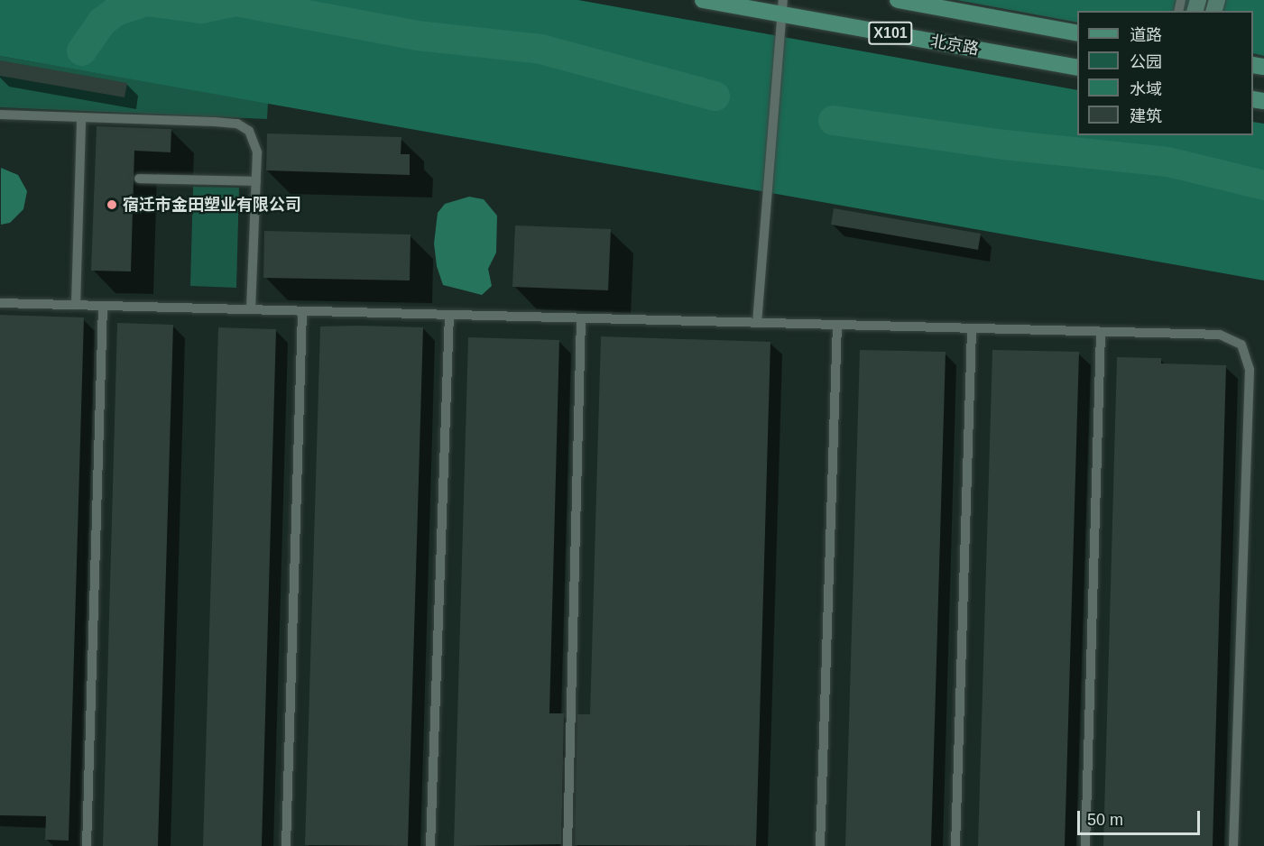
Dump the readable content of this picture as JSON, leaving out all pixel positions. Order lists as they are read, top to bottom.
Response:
{
  "streets": {
    "main road": ["X101", "北京路"]
  },
  "places": ["宿迁市金田塑业有限公司"],
  "legend": [
    "道路",
    "公园",
    "水域",
    "建筑"
  ],
  "scale_bar": "50 m"
}
